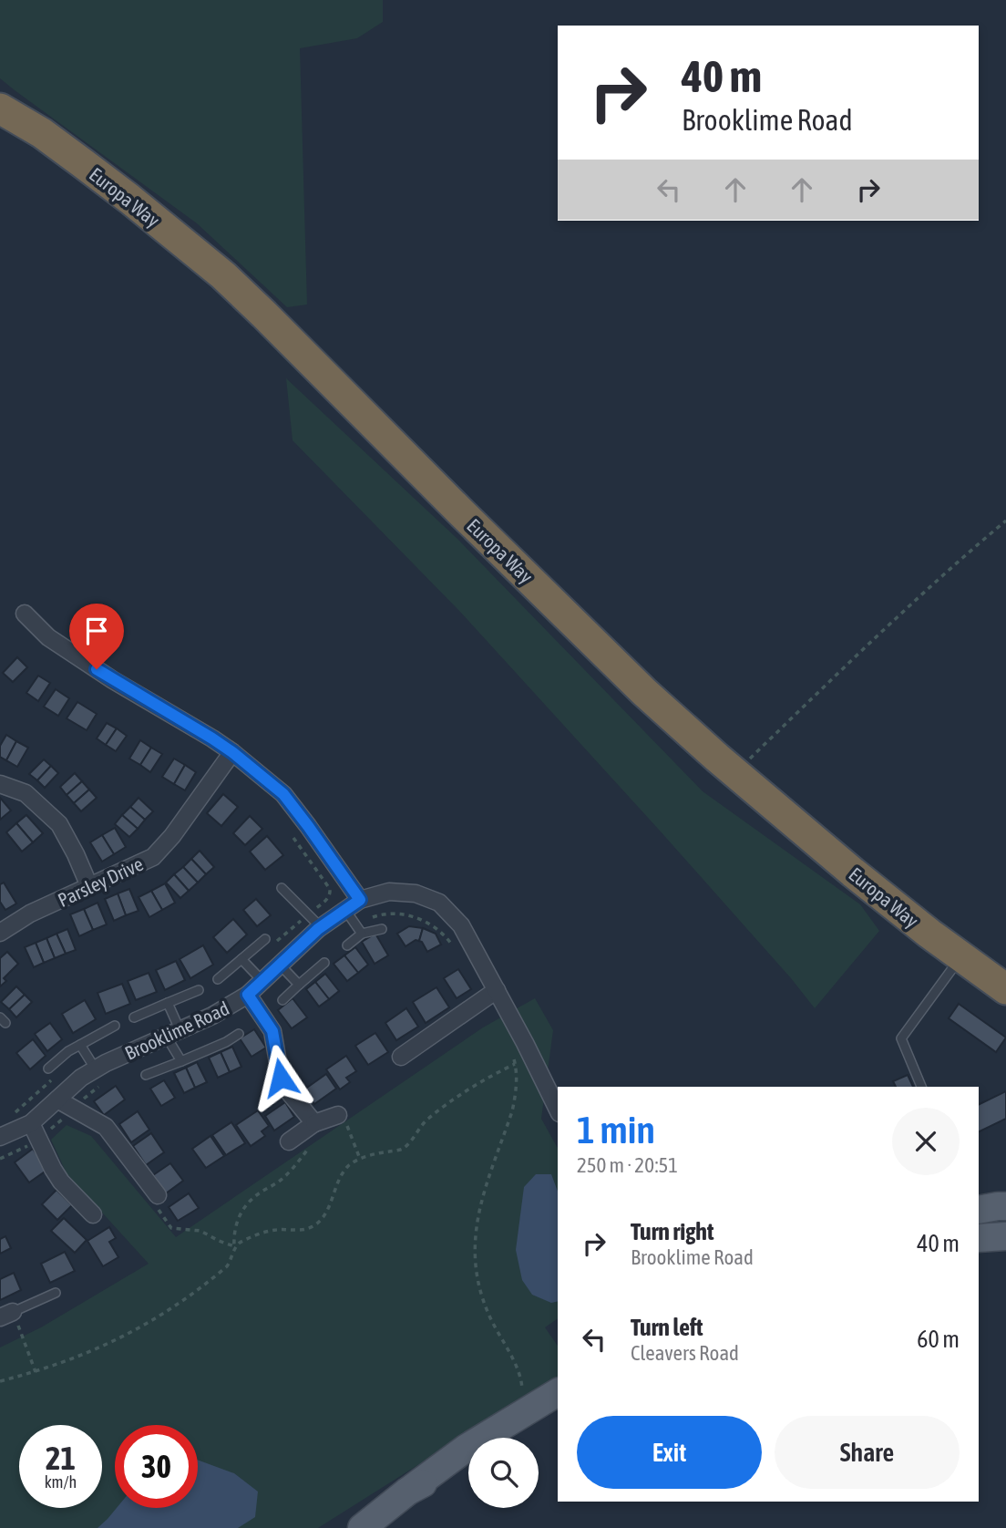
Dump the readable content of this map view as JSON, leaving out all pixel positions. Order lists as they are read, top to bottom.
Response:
{
  "streets": {
    "highway": ["Europa Way"],
    "street": ["Parsley Drive", "Brooklime Road"]
  },
  "page": {
    "turn": ["40 m", "Brooklime Road"],
    "heading": ["1 min", "250 m · 20:51"],
    "list": [
      {
        "name": "Turn right",
        "note": "Brooklime Road",
        "value": "40 m"
      },
      {
        "name": "Turn left",
        "note": "Cleavers Road",
        "value": "60 m"
      }
    ],
    "buttons": ["Exit", "Share"],
    "speed": "21 km/h",
    "limit": "30"
  }
}
